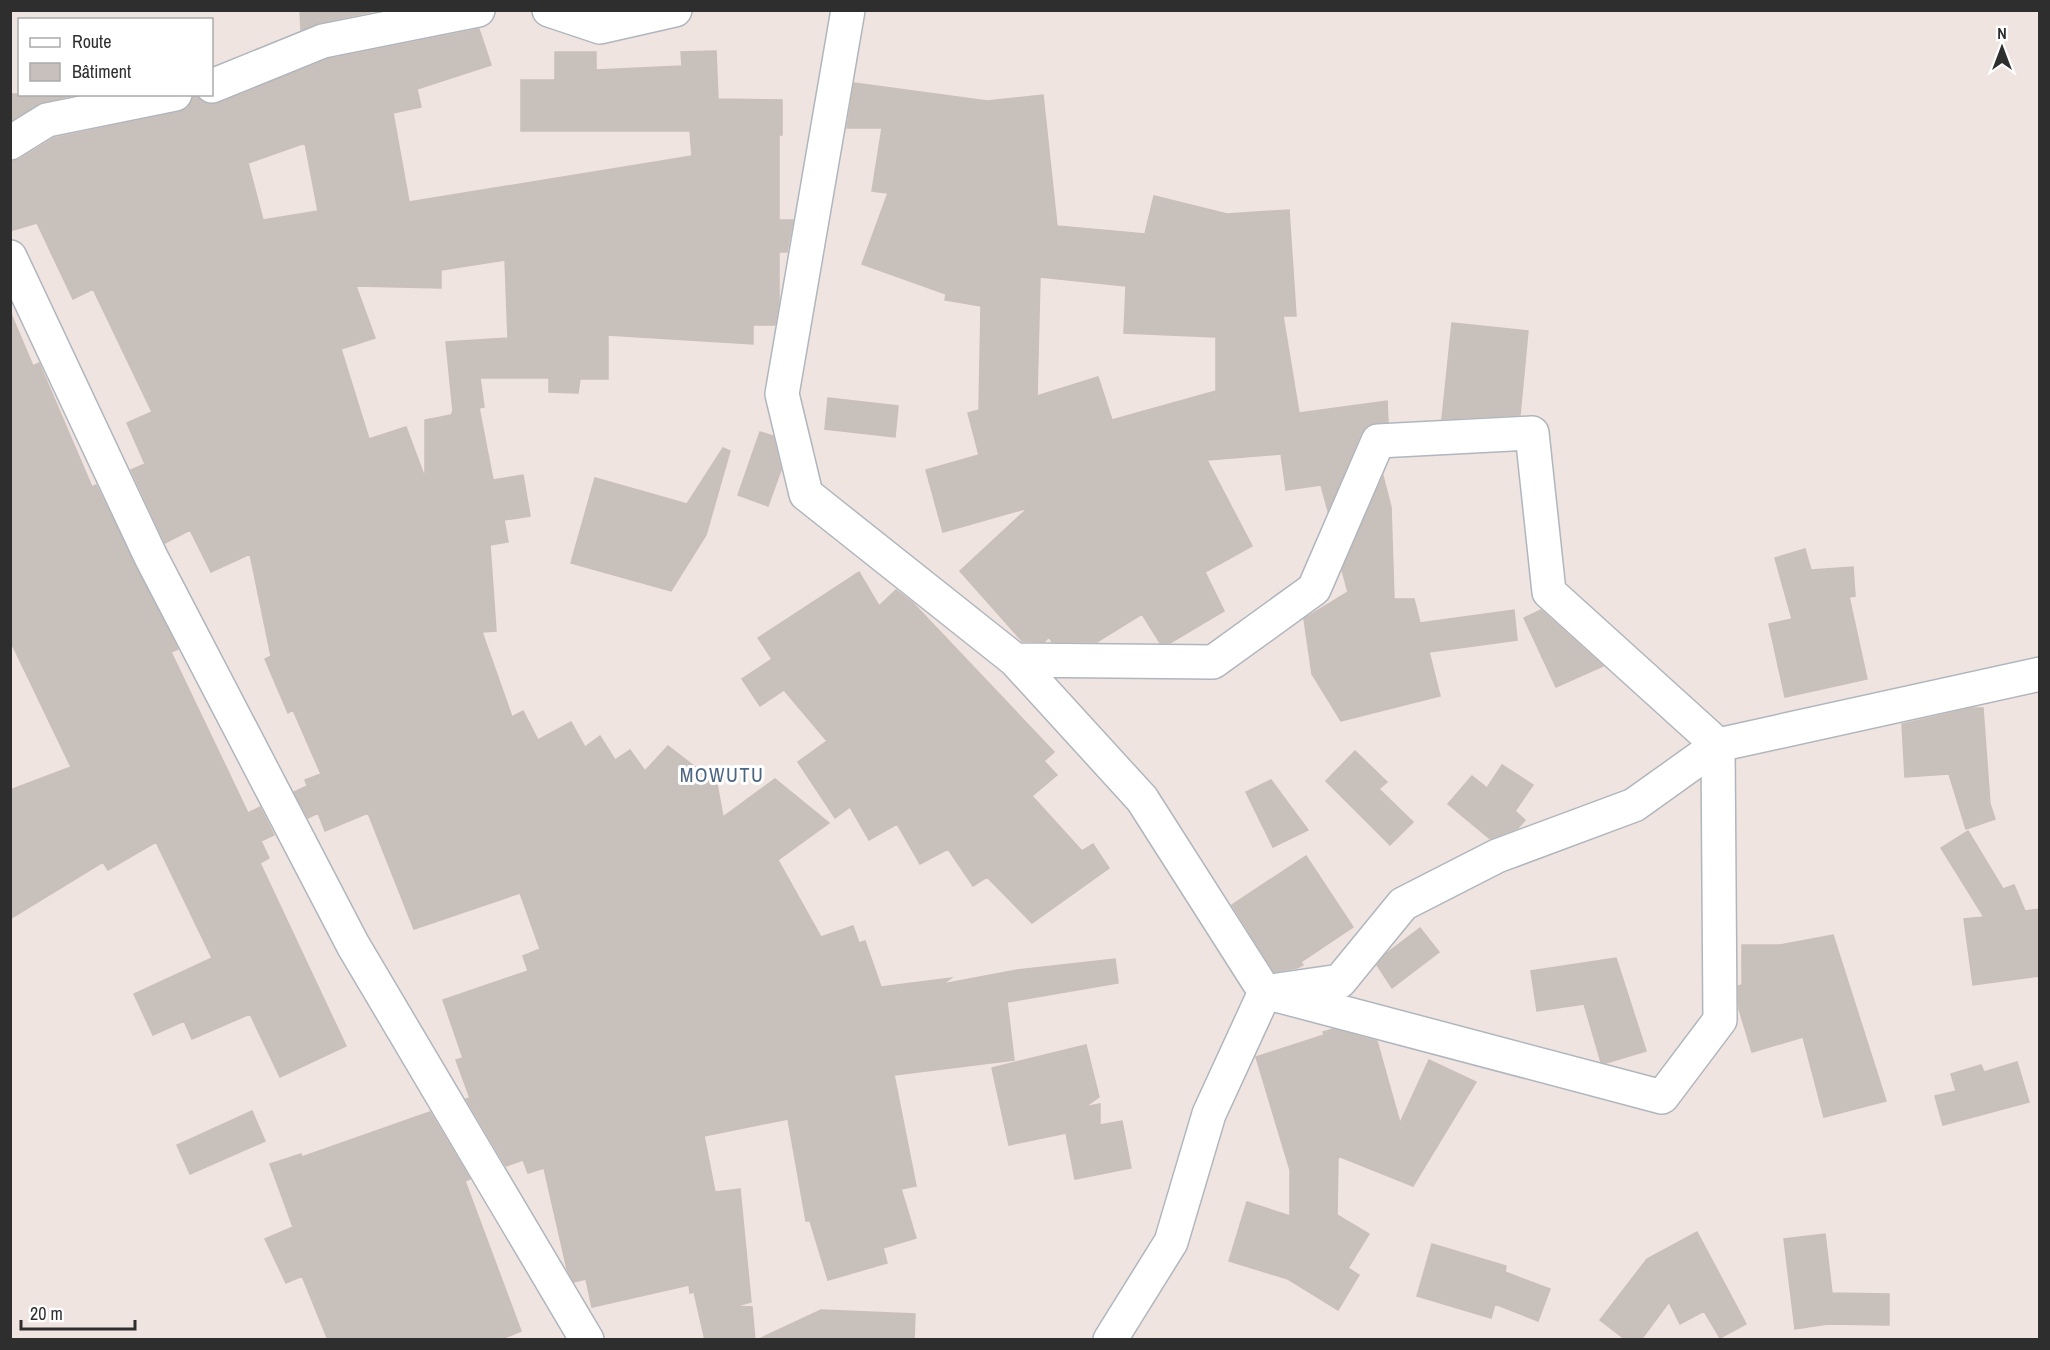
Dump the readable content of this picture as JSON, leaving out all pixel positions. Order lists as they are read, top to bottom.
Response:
{
  "districts": ["MOWUTU"],
  "legend": ["Route", "Bâtiment"],
  "scale_bar": "20 m",
  "north": "top"
}
